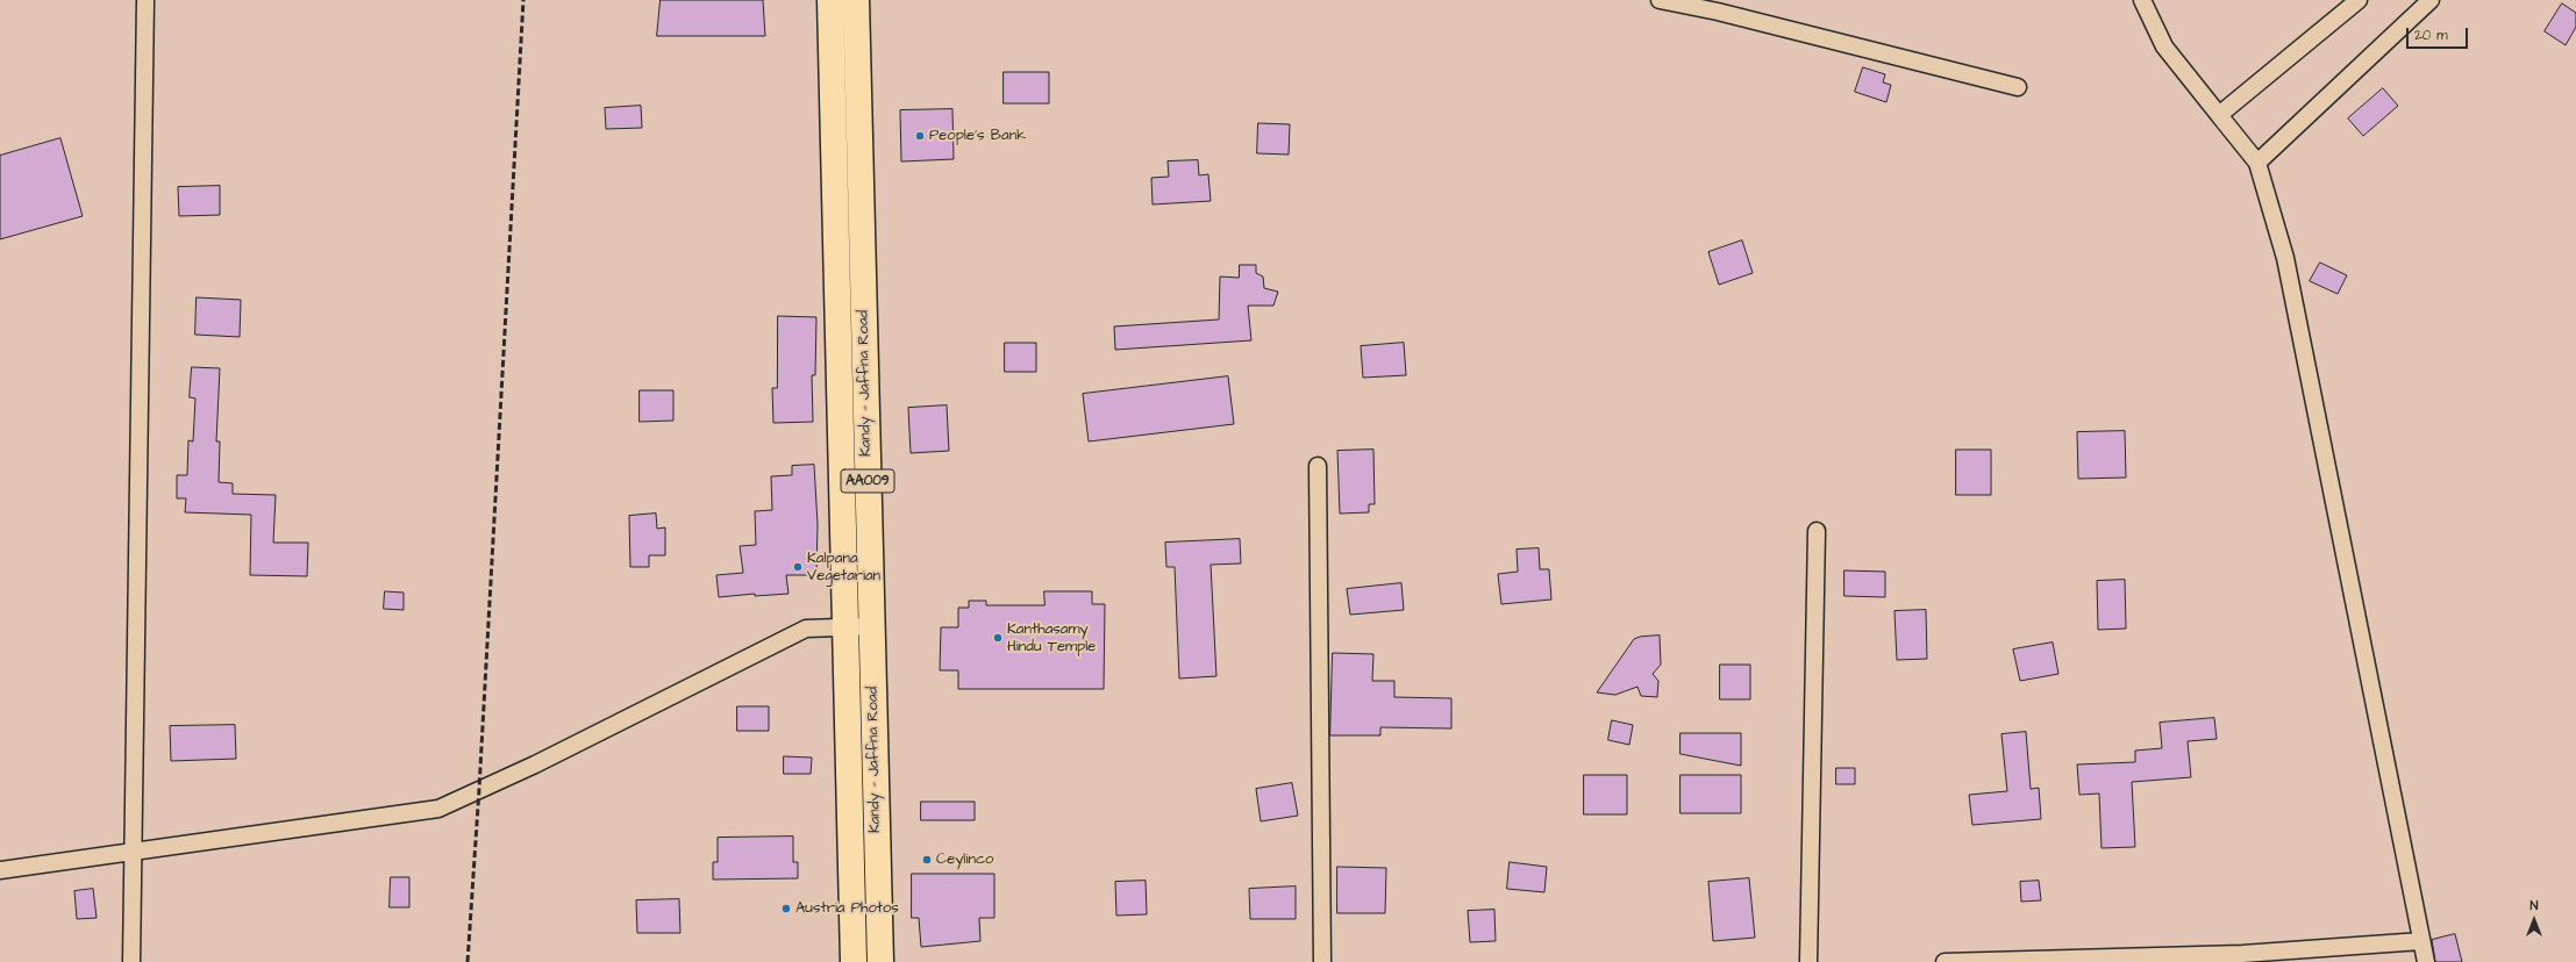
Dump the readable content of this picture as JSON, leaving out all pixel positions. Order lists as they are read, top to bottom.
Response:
{
  "streets": {
    "highway": ["Kandy - Jaffna Road", "AA009"]
  },
  "places": [
    "People's Bank",
    "Kalpana Vegetarian",
    "Kanthasamy Hindu Temple",
    "Ceylinco",
    "Austria Photos"
  ],
  "scale_bar": "20 m",
  "north": "top"
}
